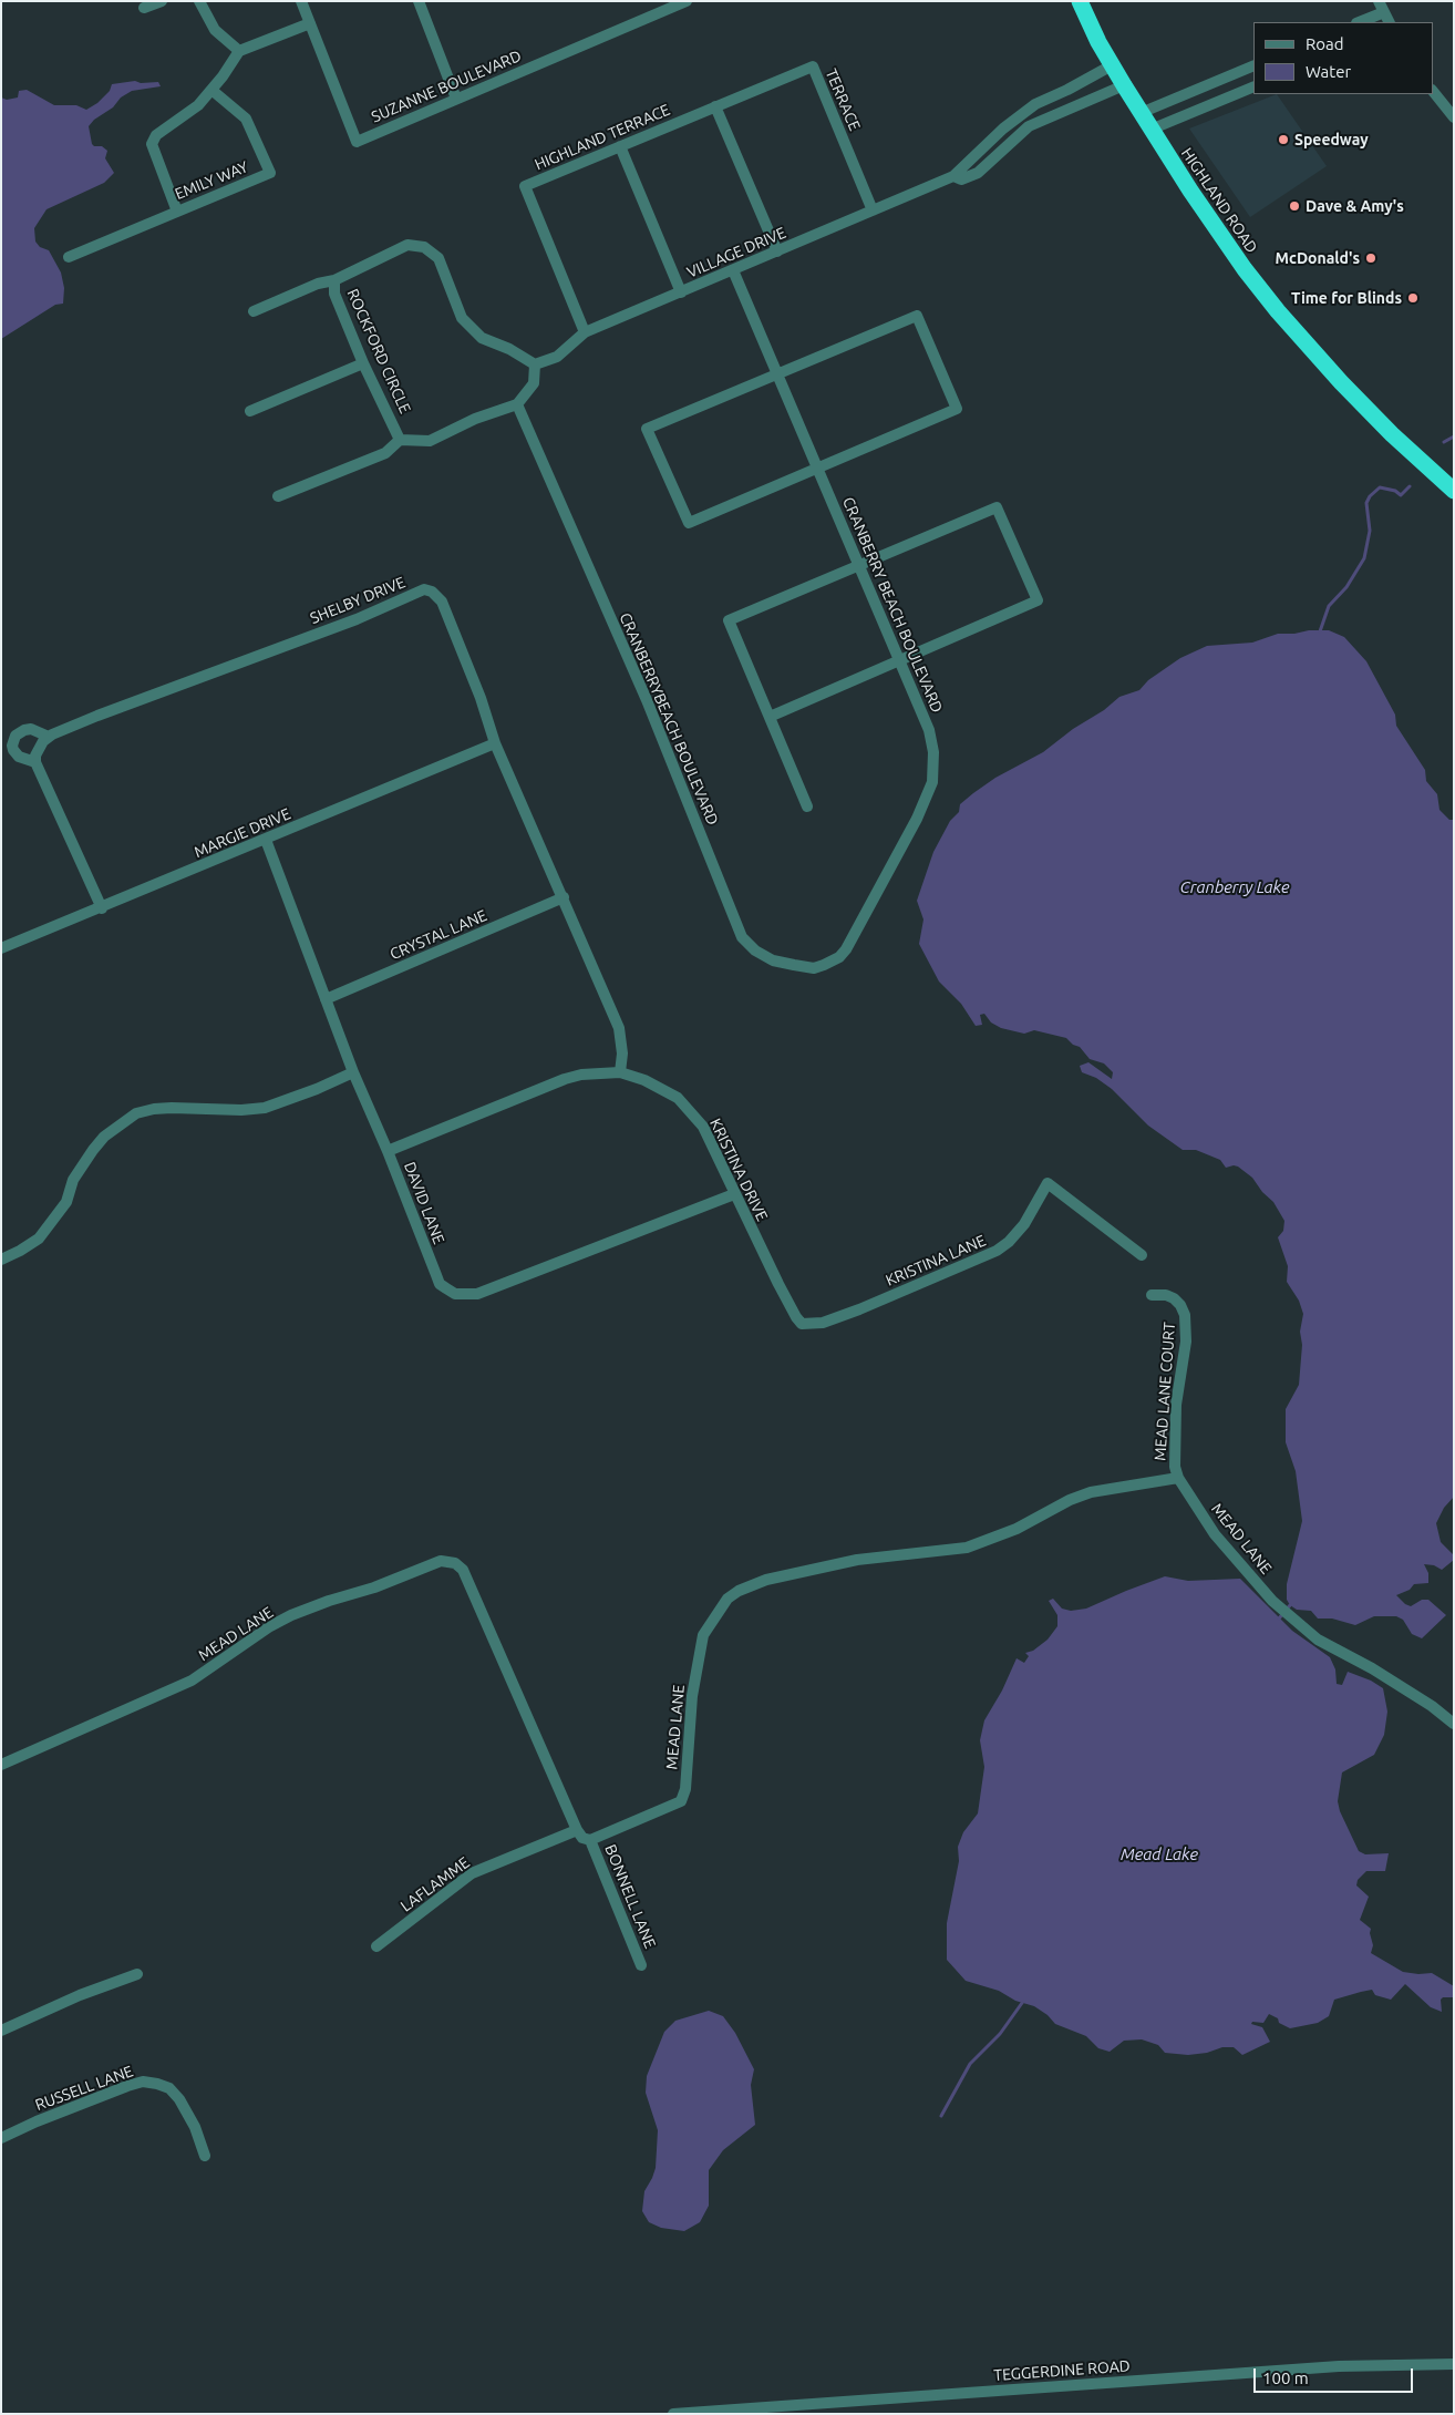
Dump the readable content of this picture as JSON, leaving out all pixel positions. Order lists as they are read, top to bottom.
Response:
{
  "streets": {
    "highway": ["HIGHLAND ROAD"],
    "street": [
      "SUZANNE BOULEVARD",
      "TERRACE",
      "HIGHLAND TERRACE",
      "EMILY WAY",
      "VILLAGE DRIVE",
      "ROCKFORD CIRCLE",
      "SHELBY DRIVE",
      "CRANBERRY BEACH BOULEVARD",
      "CRANBERRYBEACH BOULEVARD",
      "MARGIE DRIVE",
      "CRYSTAL LANE",
      "KRISTINA DRIVE",
      "DAVID LANE",
      "KRISTINA LANE",
      "MEAD LANE COURT",
      "MEAD LANE",
      "LAFLAMME",
      "BONNELL LANE",
      "RUSSELL LANE",
      "TEGGERDINE ROAD"
    ]
  },
  "crossings": [
    ["TERRACE", "HIGHLAND TERRACE"],
    ["TERRACE", "VILLAGE DRIVE"],
    ["HIGHLAND TERRACE", "VILLAGE DRIVE"],
    ["HIGHLAND ROAD", "VILLAGE DRIVE"],
    ["VILLAGE DRIVE", "ROCKFORD CIRCLE"],
    ["VILLAGE DRIVE", "CRANBERRY BEACH BOULEVARD"],
    ["SHELBY DRIVE", "MARGIE DRIVE"],
    ["SHELBY DRIVE", "CRYSTAL LANE"],
    ["SHELBY DRIVE", "KRISTINA DRIVE"],
    ["CRANBERRY BEACH BOULEVARD", "CRANBERRYBEACH BOULEVARD"],
    ["MARGIE DRIVE", "DAVID LANE"],
    ["CRYSTAL LANE", "DAVID LANE"],
    ["KRISTINA DRIVE", "DAVID LANE"],
    ["KRISTINA DRIVE", "KRISTINA LANE"],
    ["MEAD LANE COURT", "MEAD LANE"],
    ["MEAD LANE", "LAFLAMME"],
    ["MEAD LANE", "BONNELL LANE"]
  ],
  "water": ["Cranberry Lake", "Mead Lake"],
  "places": [
    "Speedway",
    "Dave & Amy's",
    "McDonald's",
    "Time for Blinds"
  ],
  "legend": ["Road", "Water"],
  "scale_bar": "100 m"
}
